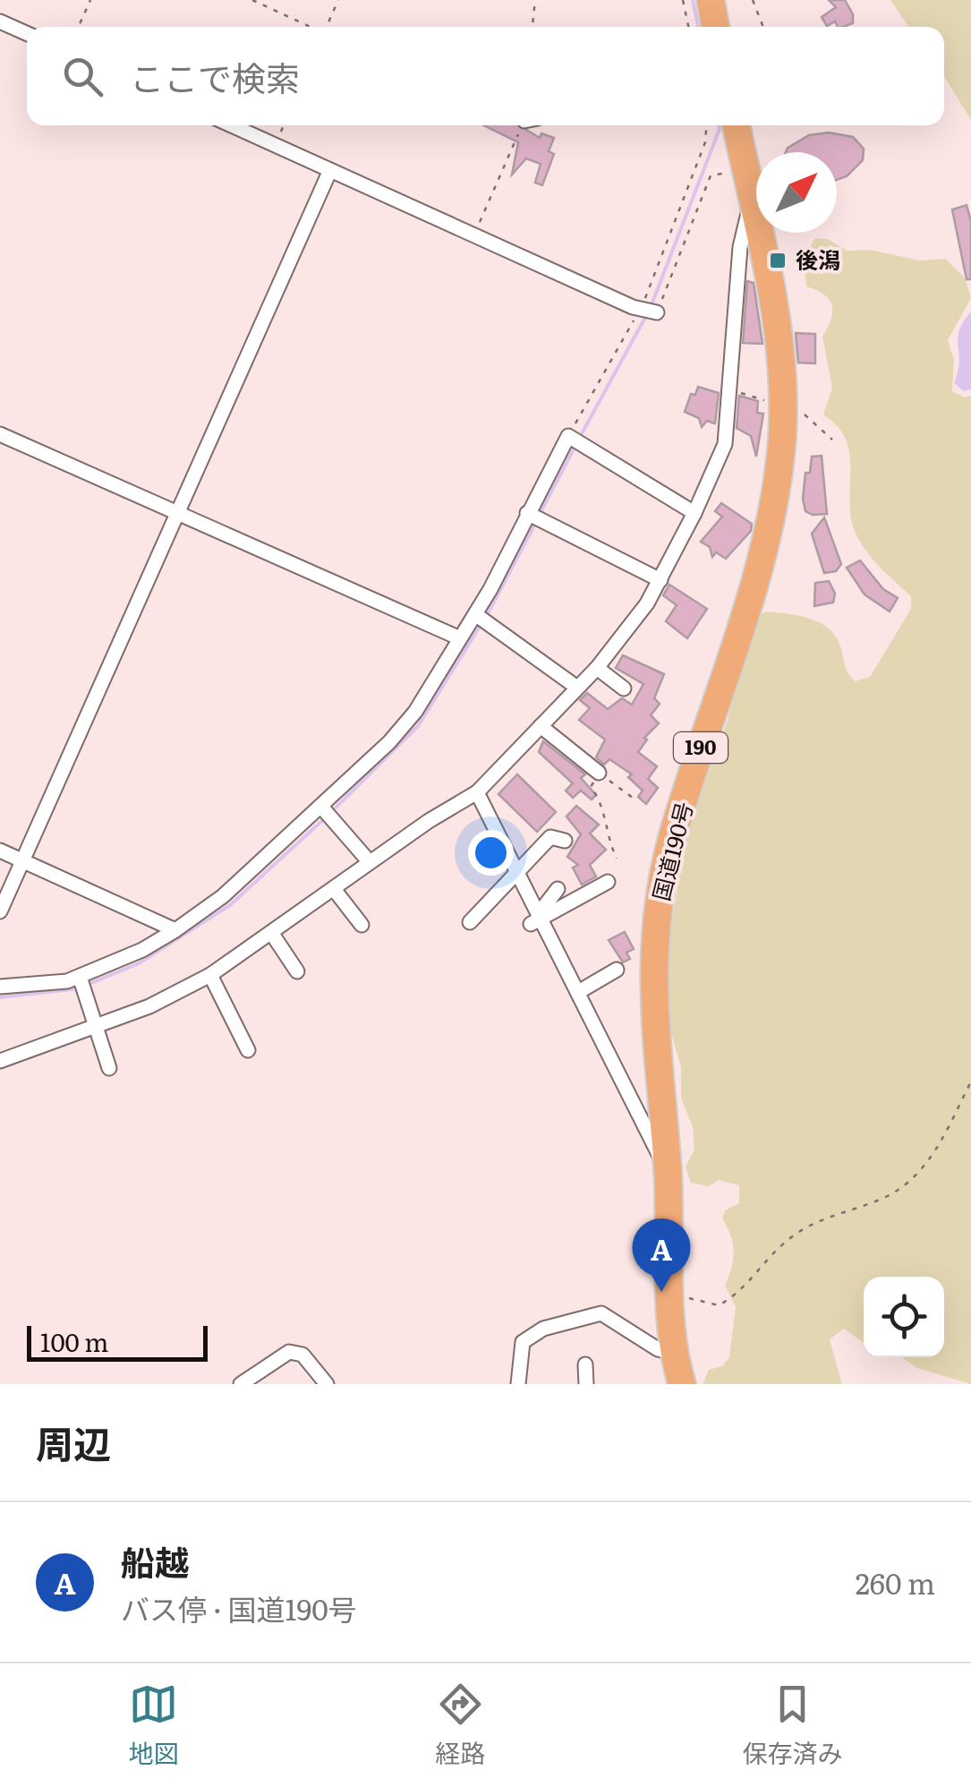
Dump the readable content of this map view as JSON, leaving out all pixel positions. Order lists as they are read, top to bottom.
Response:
{
  "streets": {
    "highway": ["190", "国道190号"]
  },
  "places": {
    "transit": ["後潟"]
  },
  "scale_bar": "100 m",
  "north": "top right",
  "page": {
    "search": "ここで検索",
    "pins": "A",
    "scale": "100 m",
    "heading": "周辺",
    "list": [
      {
        "mark": "A",
        "name": "船越",
        "note": "バス停 · 国道190号",
        "value": "260 m"
      }
    ],
    "nav": ["地図", "経路", "保存済み"]
  }
}
